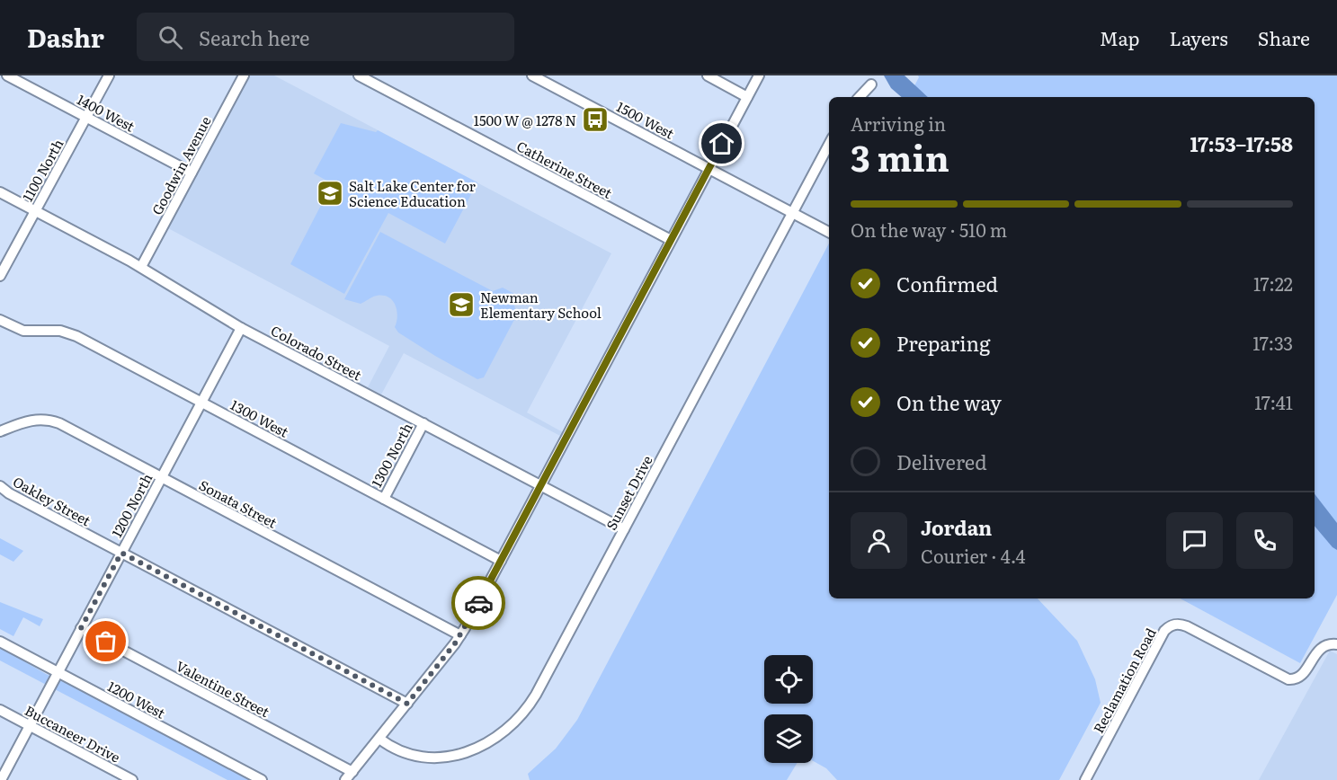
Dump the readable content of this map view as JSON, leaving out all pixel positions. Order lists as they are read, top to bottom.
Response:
{
  "streets": {
    "street": [
      "1400 West",
      "1500 West",
      "Goodwin Avenue",
      "Catherine Street",
      "1100 North",
      "Colorado Street",
      "1300 West",
      "1300 North",
      "Sunset Drive",
      "Oakley Street",
      "Sonata Street",
      "1200 North",
      "Reclamation Road",
      "Valentine Street",
      "1200 West",
      "Buccaneer Drive"
    ]
  },
  "crossings": [
    ["1400 West", "Goodwin Avenue"],
    ["1400 West", "1100 North"],
    ["1500 West", "Sunset Drive"],
    ["Goodwin Avenue", "Colorado Street"],
    ["1100 North", "Colorado Street"],
    ["Colorado Street", "1300 North"],
    ["Colorado Street", "Sunset Drive"],
    ["Colorado Street", "1200 North"],
    ["1300 West", "1300 North"],
    ["1300 West", "1200 North"],
    ["Oakley Street", "1200 North"],
    ["Sonata Street", "1200 North"],
    ["1200 North", "Valentine Street"],
    ["1200 North", "1200 West"],
    ["1200 North", "Buccaneer Drive"]
  ],
  "places": {
    "bus stop": ["1500 W @ 1278 N"],
    "school or university": ["Salt Lake Center for Science Education", "Newman Elementary School"]
  },
  "page": {
    "header": "Dashr",
    "search": "Search here",
    "nav": ["Map", "Layers", "Share"],
    "heading": ["3 min", "Arriving in", "17:53–17:58"],
    "panel": ["Jordan", "Courier · 4.4"],
    "bar": "On the way · 510 m",
    "list": [
      ["Confirmed", "17:22"],
      ["Preparing", "17:33"],
      ["On the way", "17:41"],
      "Delivered"
    ]
  }
}
